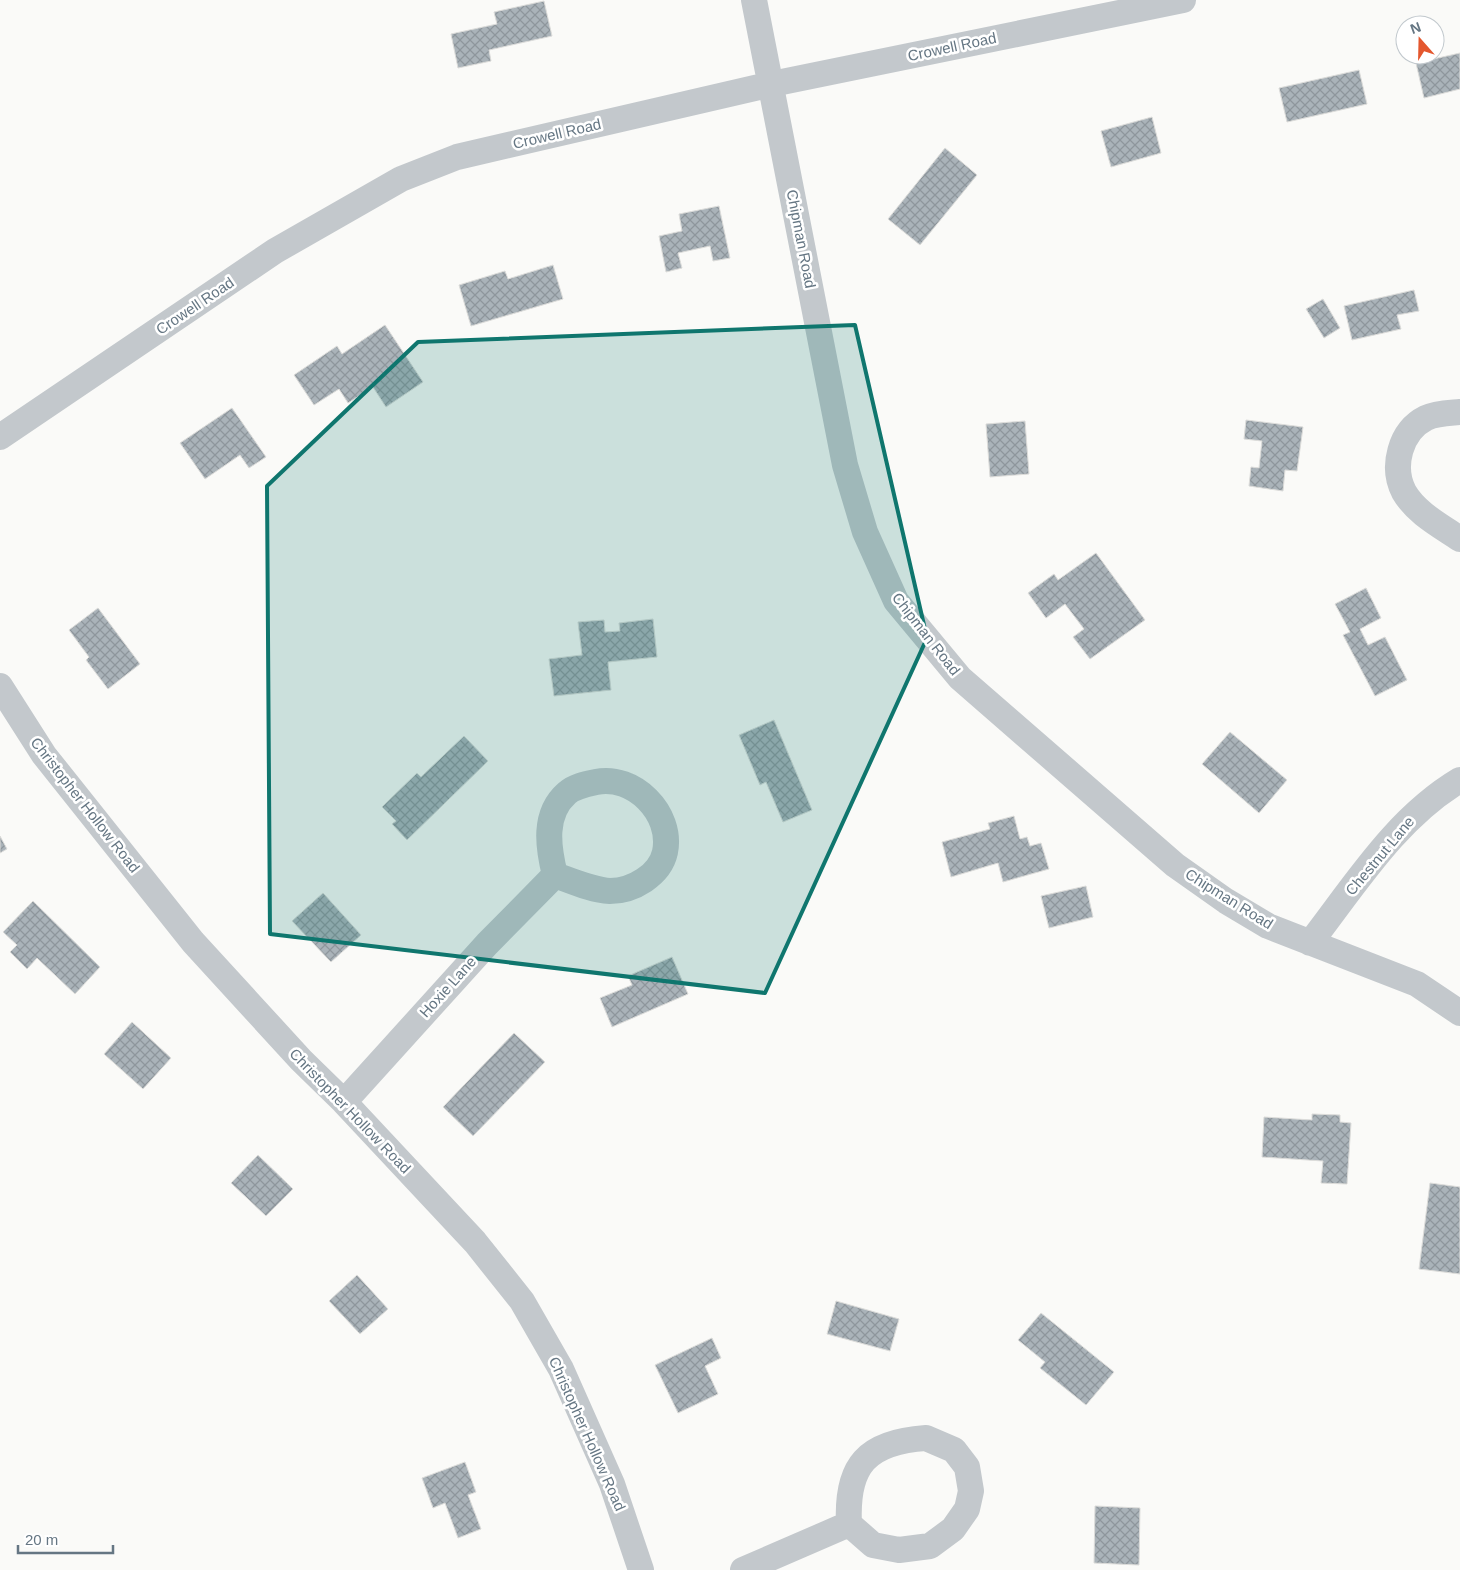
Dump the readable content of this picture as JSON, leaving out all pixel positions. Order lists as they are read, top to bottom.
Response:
{
  "streets": {
    "street": [
      "Crowell Road",
      "Chipman Road",
      "Christopher Hollow Road",
      "Chestnut Lane",
      "Hoxie Lane"
    ]
  },
  "crossings": [
    ["Crowell Road", "Chipman Road"],
    ["Chipman Road", "Chestnut Lane"],
    ["Christopher Hollow Road", "Hoxie Lane"]
  ],
  "scale_bar": "20 m",
  "north": "top"
}
